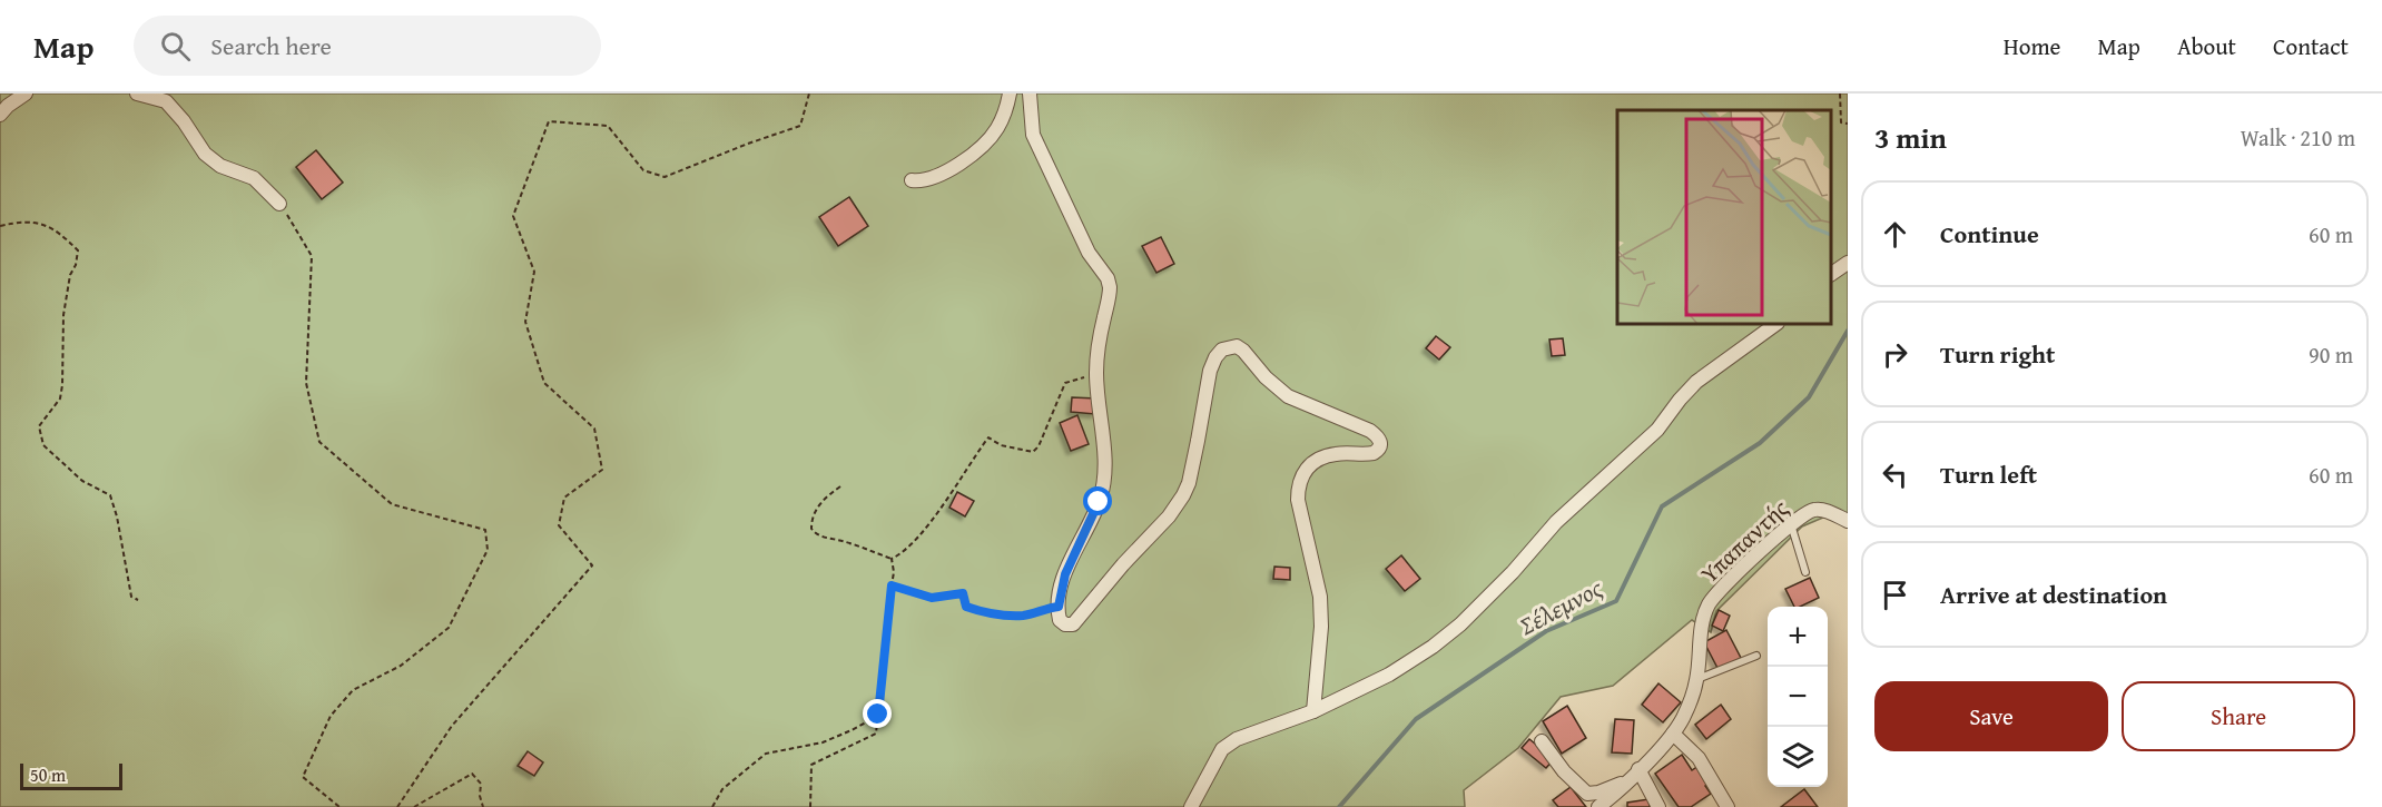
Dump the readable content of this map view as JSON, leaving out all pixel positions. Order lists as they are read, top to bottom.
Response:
{
  "streets": {
    "street": ["Υπαπαντής"]
  },
  "water": ["Σέλεμνος"],
  "scale_bar": "50 m",
  "page": {
    "header": "Map",
    "search": "Search here",
    "nav": [
      "Home",
      "Map",
      "About",
      "Contact"
    ],
    "heading": ["3 min", "Walk · 210 m"],
    "list": [
      ["Continue", "60 m"],
      ["Turn right", "90 m"],
      ["Turn left", "60 m"],
      "Arrive at destination"
    ],
    "map_buttons": ["+", "−"],
    "buttons": ["Save", "Share"],
    "scale": "50 m"
  }
}
